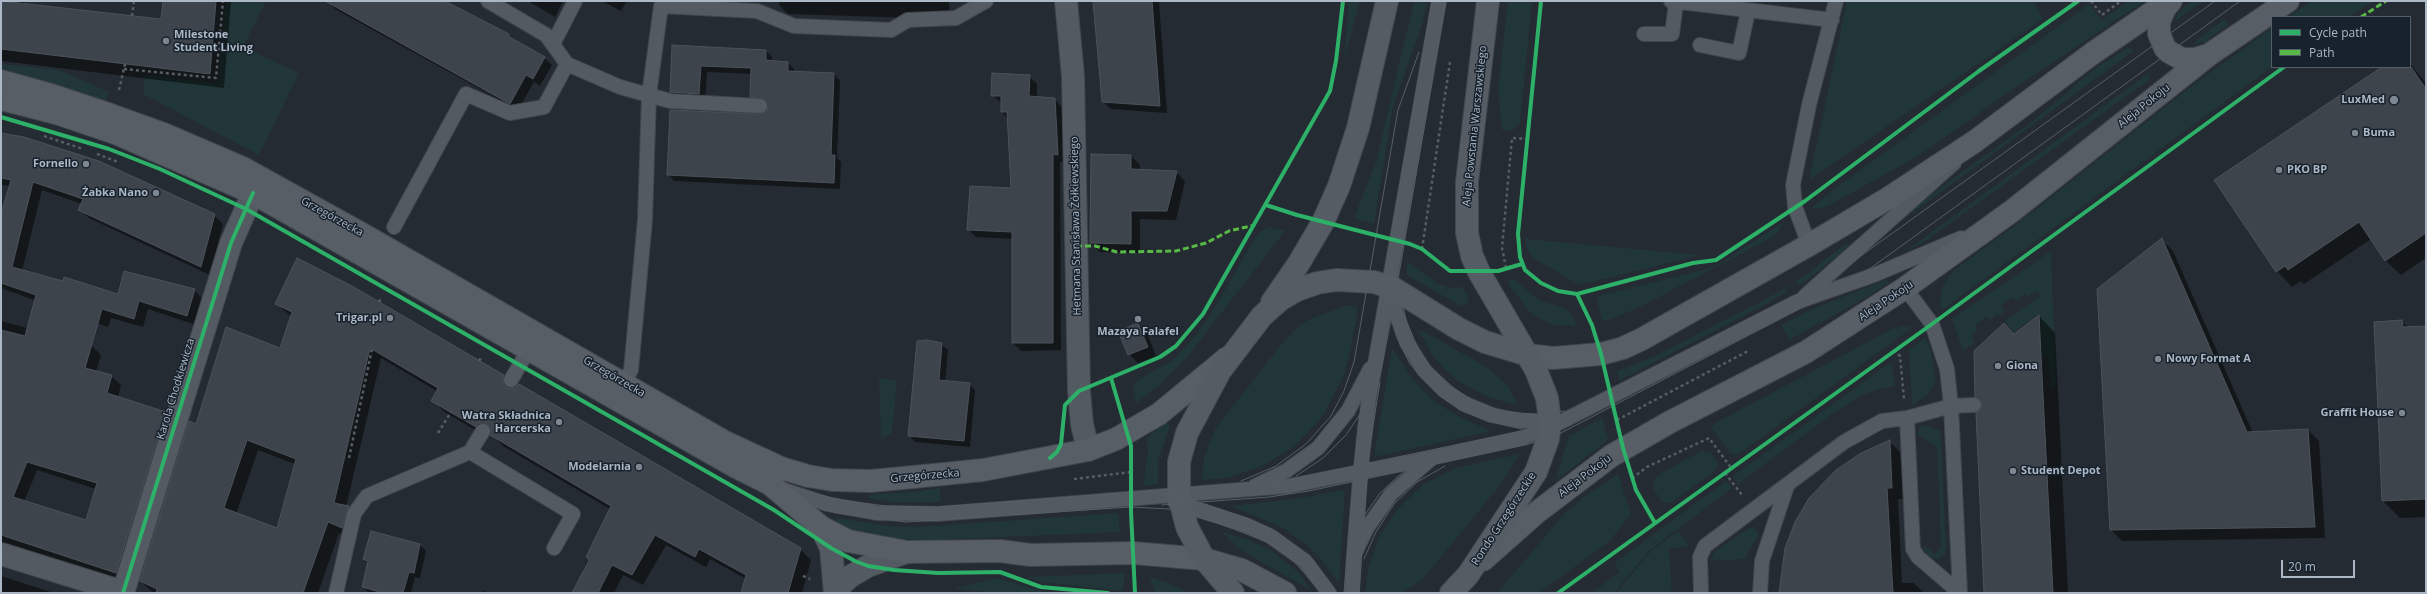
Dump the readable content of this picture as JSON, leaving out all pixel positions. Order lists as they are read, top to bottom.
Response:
{
  "streets": {
    "main road": ["Aleja Powstania Warszawskiego", "Rondo Grzegórzeckie"],
    "street": [
      "Aleja Pokoju",
      "Grzegórzecka",
      "Hetmana Stanisława Żółkiewskiego",
      "Karola Chodkiewicza"
    ]
  },
  "crossings": [
    ["Aleja Pokoju", "Rondo Grzegórzeckie"],
    ["Aleja Powstania Warszawskiego", "Rondo Grzegórzeckie"],
    ["Grzegórzecka", "Hetmana Stanisława Żółkiewskiego"],
    ["Grzegórzecka", "Karola Chodkiewicza"]
  ],
  "places": [
    "Milestone Student Living",
    "LuxMed",
    "Buma",
    "Fornello",
    "PKO BP",
    "Żabka Nano",
    "Trigar.pl",
    "Mazaya Falafel",
    "Nowy Format A",
    "Giona",
    "Graffit House",
    "Watra Składnica Harcerska",
    "Modelarnia",
    "Student Depot"
  ],
  "legend": ["Cycle path", "Path"],
  "scale_bar": "20 m"
}
